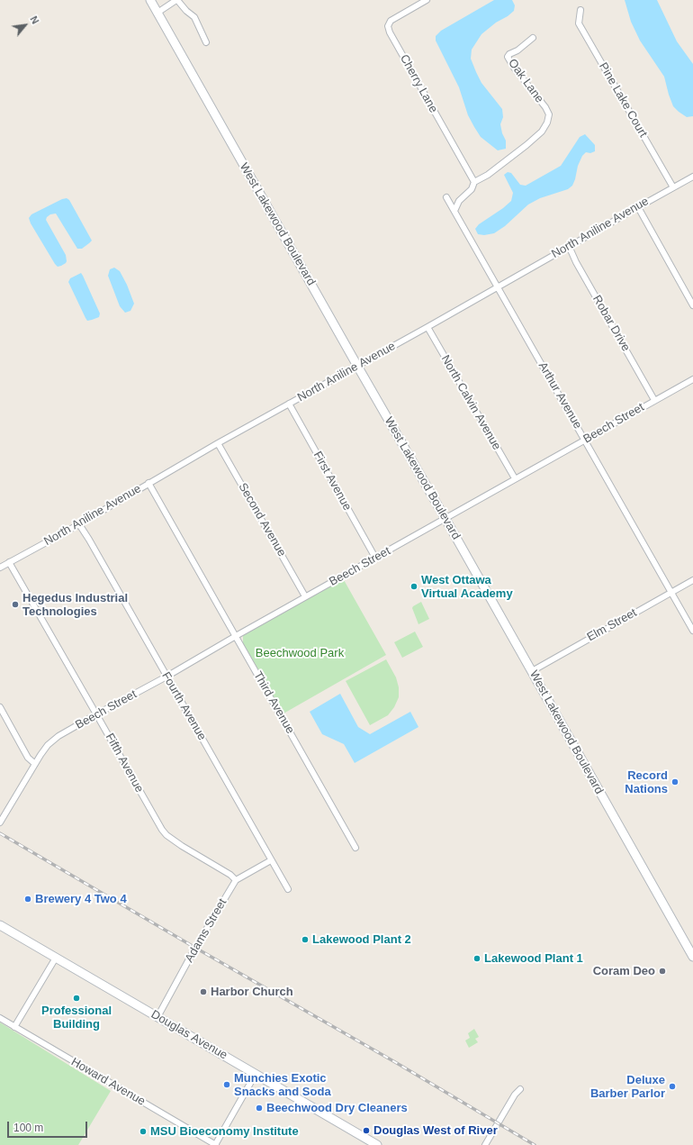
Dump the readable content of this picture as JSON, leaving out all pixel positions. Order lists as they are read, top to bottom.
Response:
{
  "streets": {
    "street": [
      "Oak Lane",
      "Cherry Lane",
      "Pine Lake Court",
      "West Lakewood Boulevard",
      "North Aniline Avenue",
      "Robar Drive",
      "Arthur Avenue",
      "North Calvin Avenue",
      "Beech Street",
      "First Avenue",
      "Second Avenue",
      "Elm Street",
      "Third Avenue",
      "Fourth Avenue",
      "Fifth Avenue",
      "Adams Street",
      "Douglas Avenue",
      "Howard Avenue"
    ]
  },
  "crossings": [
    ["Oak Lane", "Cherry Lane"],
    ["Pine Lake Court", "North Aniline Avenue"],
    ["West Lakewood Boulevard", "North Aniline Avenue"],
    ["West Lakewood Boulevard", "Beech Street"],
    ["West Lakewood Boulevard", "Elm Street"],
    ["North Aniline Avenue", "Robar Drive"],
    ["North Aniline Avenue", "Arthur Avenue"],
    ["North Aniline Avenue", "North Calvin Avenue"],
    ["North Aniline Avenue", "First Avenue"],
    ["North Aniline Avenue", "Second Avenue"],
    ["North Aniline Avenue", "Third Avenue"],
    ["North Aniline Avenue", "Fourth Avenue"],
    ["North Aniline Avenue", "Fifth Avenue"],
    ["Robar Drive", "Beech Street"],
    ["Arthur Avenue", "Beech Street"],
    ["Arthur Avenue", "Elm Street"],
    ["North Calvin Avenue", "Beech Street"],
    ["Beech Street", "First Avenue"],
    ["Beech Street", "Second Avenue"],
    ["Beech Street", "Third Avenue"],
    ["Beech Street", "Fourth Avenue"],
    ["Beech Street", "Fifth Avenue"],
    ["Fifth Avenue", "Adams Street"],
    ["Adams Street", "Douglas Avenue"]
  ],
  "parks": ["Beechwood Park"],
  "places": [
    "West Ottawa Virtual Academy",
    "Hegedus Industrial Technologies",
    "Record Nations",
    "Brewery 4 Two 4",
    "Lakewood Plant 2",
    "Lakewood Plant 1",
    "Coram Deo",
    "Harbor Church",
    "Professional Building",
    "Munchies Exotic Snacks and Soda",
    "Deluxe Barber Parlor",
    "Beechwood Dry Cleaners",
    "Douglas West of River",
    "MSU Bioeconomy Institute"
  ],
  "scale_bar": "100 m",
  "north": "top right"
}
